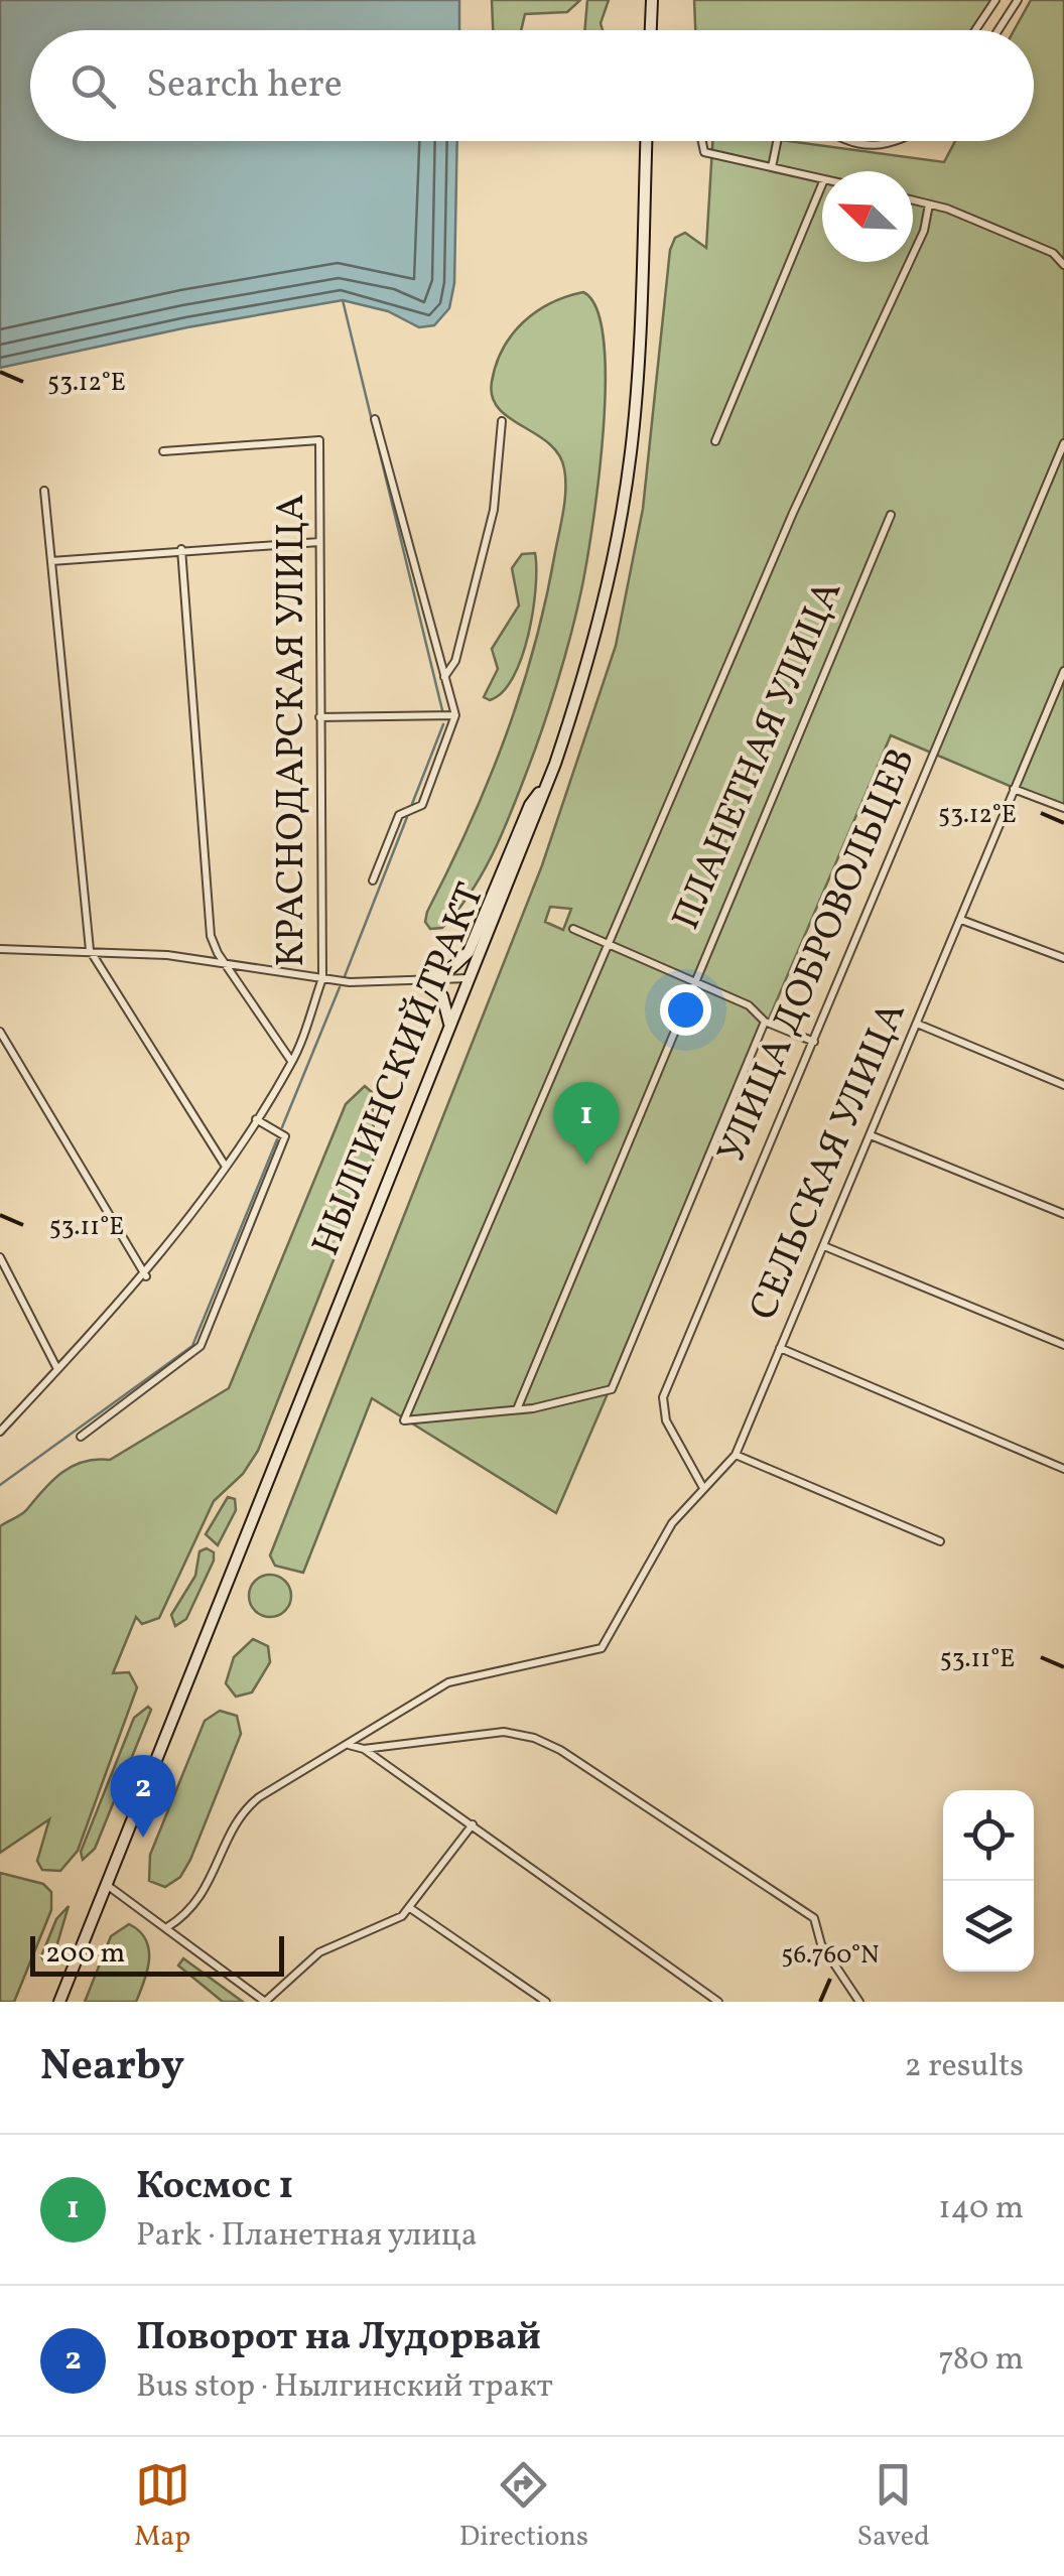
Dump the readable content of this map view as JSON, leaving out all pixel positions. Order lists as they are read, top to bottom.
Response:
{
  "streets": {
    "main road": ["НЫЛГИНСКИЙ ТРАКТ"],
    "street": [
      "КРАСНОДАРСКАЯ УЛИЦА",
      "ПЛАНЕТНАЯ УЛИЦА",
      "УЛИЦА ДОБРОВОЛЬЦЕВ",
      "СЕЛЬСКАЯ УЛИЦА"
    ]
  },
  "crossings": [
    ["УЛИЦА ДОБРОВОЛЬЦЕВ", "СЕЛЬСКАЯ УЛИЦА"]
  ],
  "scale_bar": "200 m",
  "north": "top left",
  "page": {
    "search": "Search here",
    "pins": ["1", "2"],
    "scale": "200 m",
    "heading": ["Nearby", "2 results"],
    "list": [
      {
        "mark": "1",
        "name": "Космос 1",
        "note": "Park · Планетная улица",
        "value": "140 m"
      },
      {
        "mark": "2",
        "name": "Поворот на Лудорвай",
        "note": "Bus stop · Нылгинский тракт",
        "value": "780 m"
      }
    ],
    "nav": ["Map", "Directions", "Saved"]
  },
  "coordinates": ["53.12°E", "53.11°E", "56.760°N"]
}
